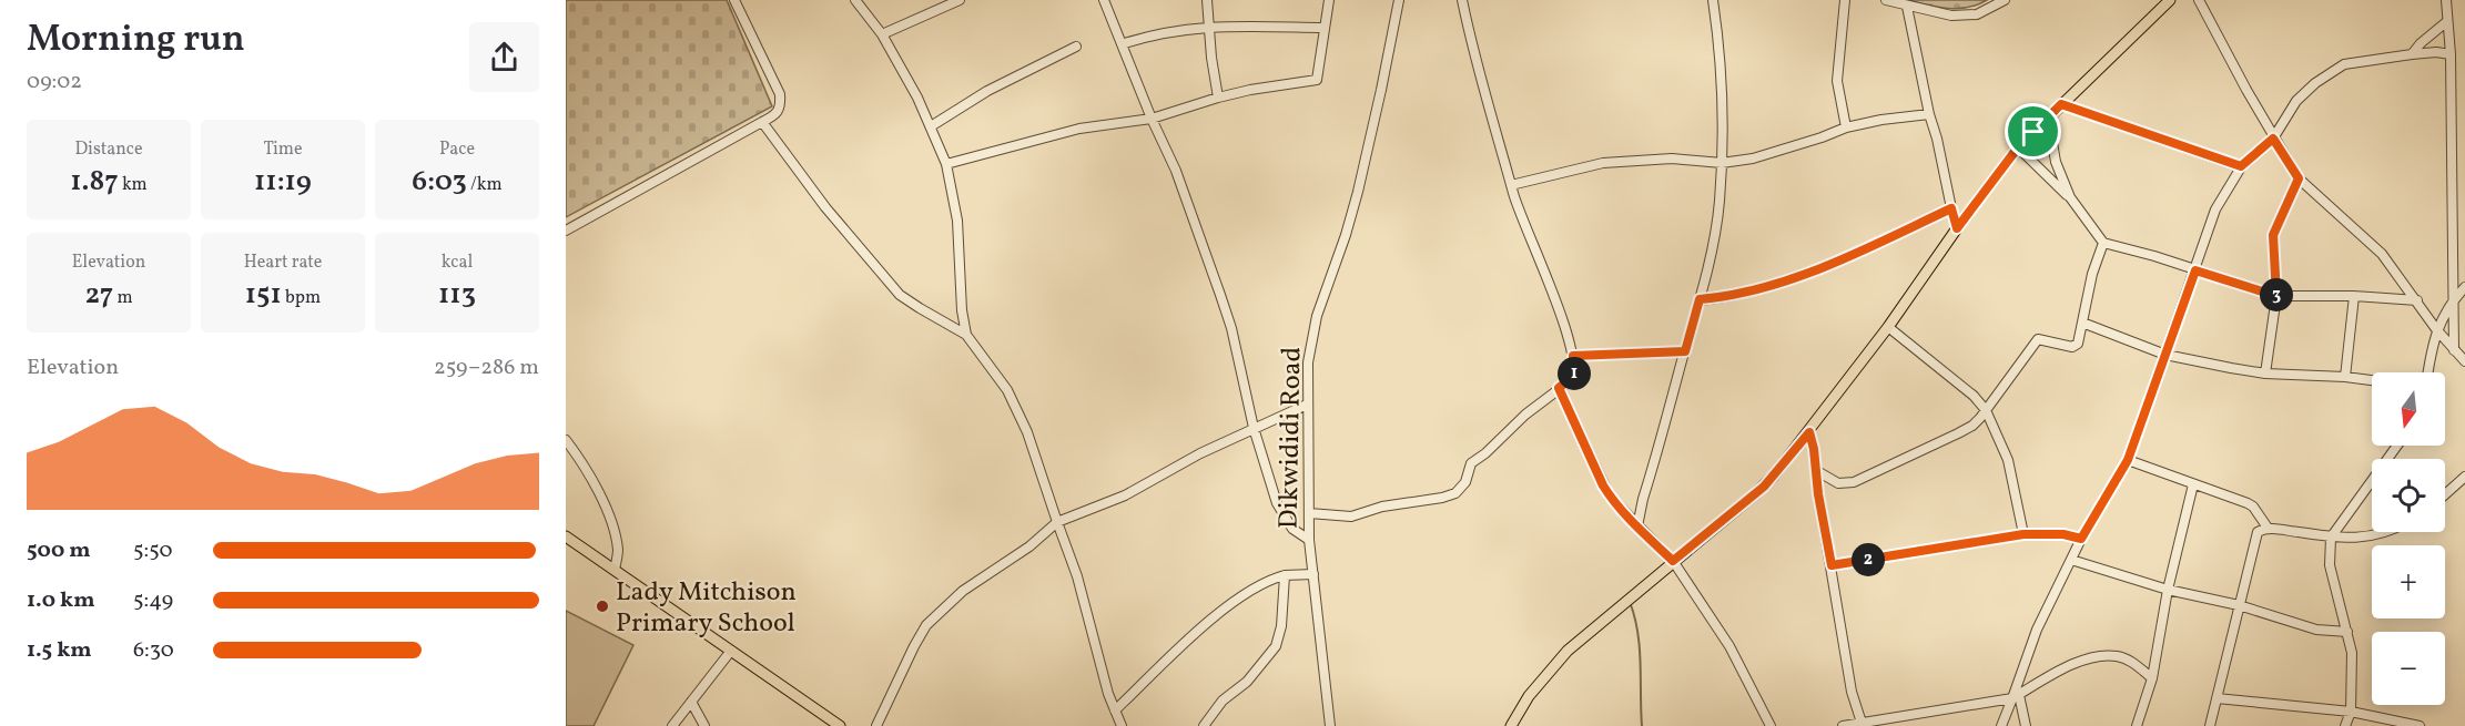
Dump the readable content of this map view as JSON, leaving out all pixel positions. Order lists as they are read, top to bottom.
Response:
{
  "streets": {
    "street": ["Dikwididi Road"]
  },
  "places": ["Lady Mitchison Primary School"],
  "north": "bottom",
  "page": {
    "heading": ["Morning run", "09:02"],
    "stats": [
      ["Distance", "1.87 km"],
      ["Time", "11:19"],
      ["Pace", "6:03 /km"],
      ["Elevation", "27 m"],
      ["Heart rate", "151 bpm"],
      ["kcal", "113"]
    ],
    "pins": ["3", "1", "2"],
    "chart": ["Elevation", "259–286 m"],
    "map_buttons": ["+", "−"],
    "list": [
      {
        "name": "500 m",
        "note": "5:50"
      },
      {
        "name": "1.0 km",
        "note": "5:49"
      },
      {
        "name": "1.5 km",
        "note": "6:30"
      }
    ]
  }
}
